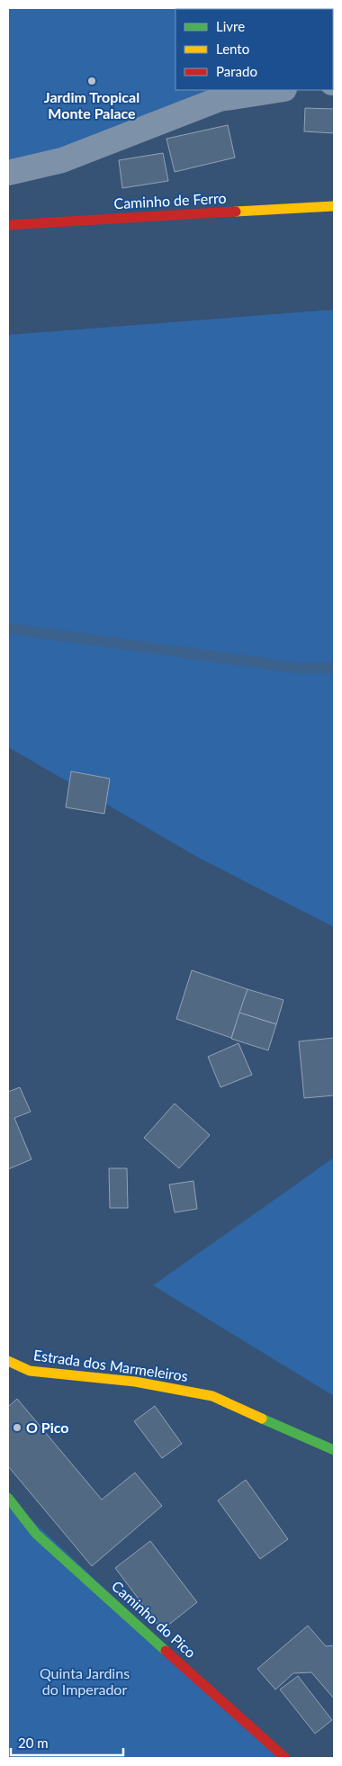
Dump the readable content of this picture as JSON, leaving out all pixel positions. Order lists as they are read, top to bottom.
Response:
{
  "streets": {
    "street": ["Caminho de Ferro", "Estrada dos Marmeleiros", "Caminho do Pico"]
  },
  "parks": ["Quinta Jardins do Imperador"],
  "places": ["Jardim Tropical Monte Palace", "O Pico"],
  "legend": ["Livre", "Lento", "Parado"],
  "scale_bar": "20 m"
}
